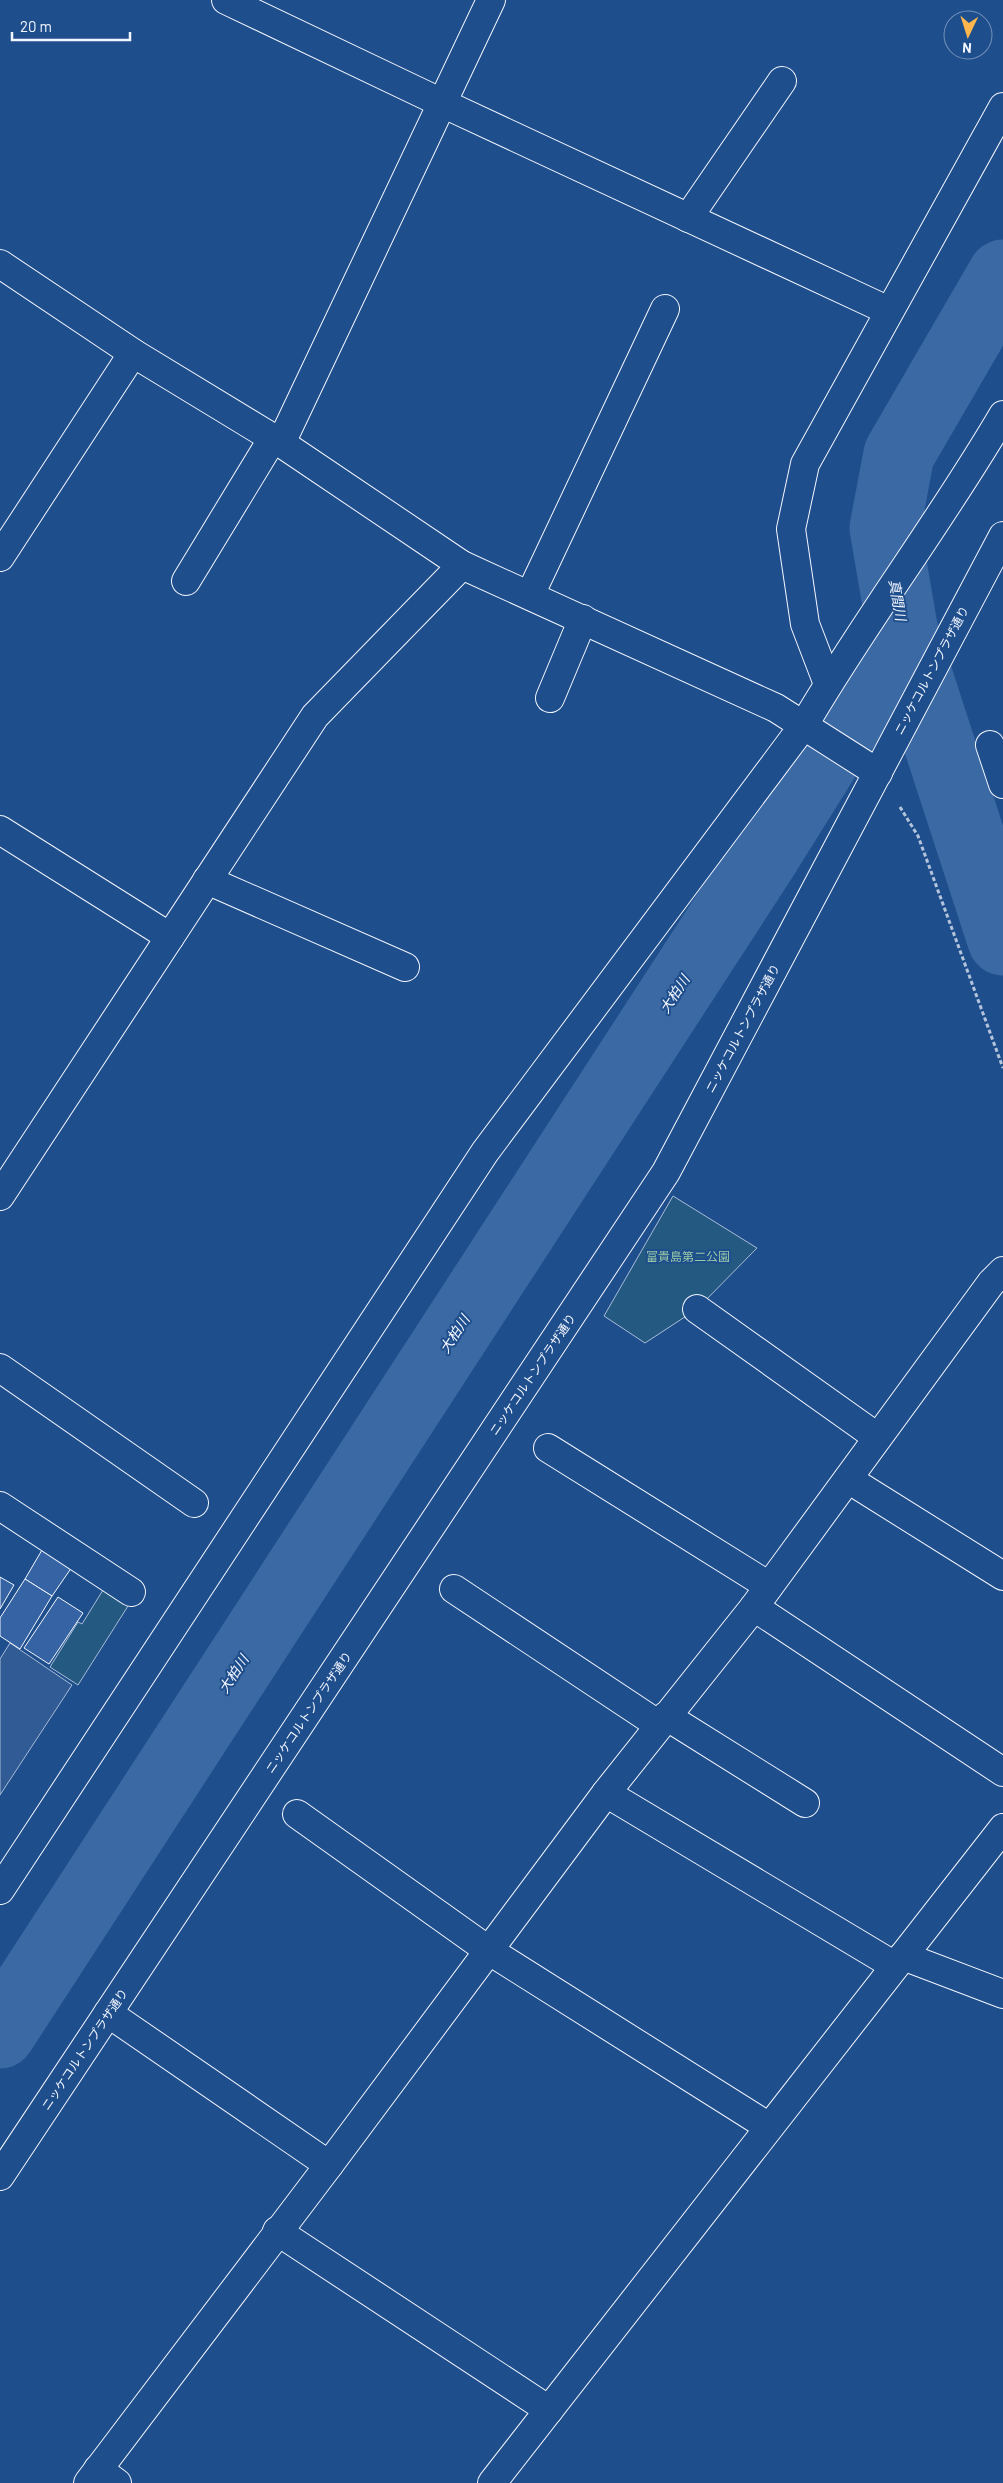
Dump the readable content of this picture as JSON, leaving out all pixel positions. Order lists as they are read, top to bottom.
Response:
{
  "streets": {
    "street": ["ニッケコルトンプラザ通り"]
  },
  "water": ["真間川", "大柏川"],
  "parks": ["富貴島第二公園"],
  "scale_bar": "20 m",
  "north": "bottom"
}
